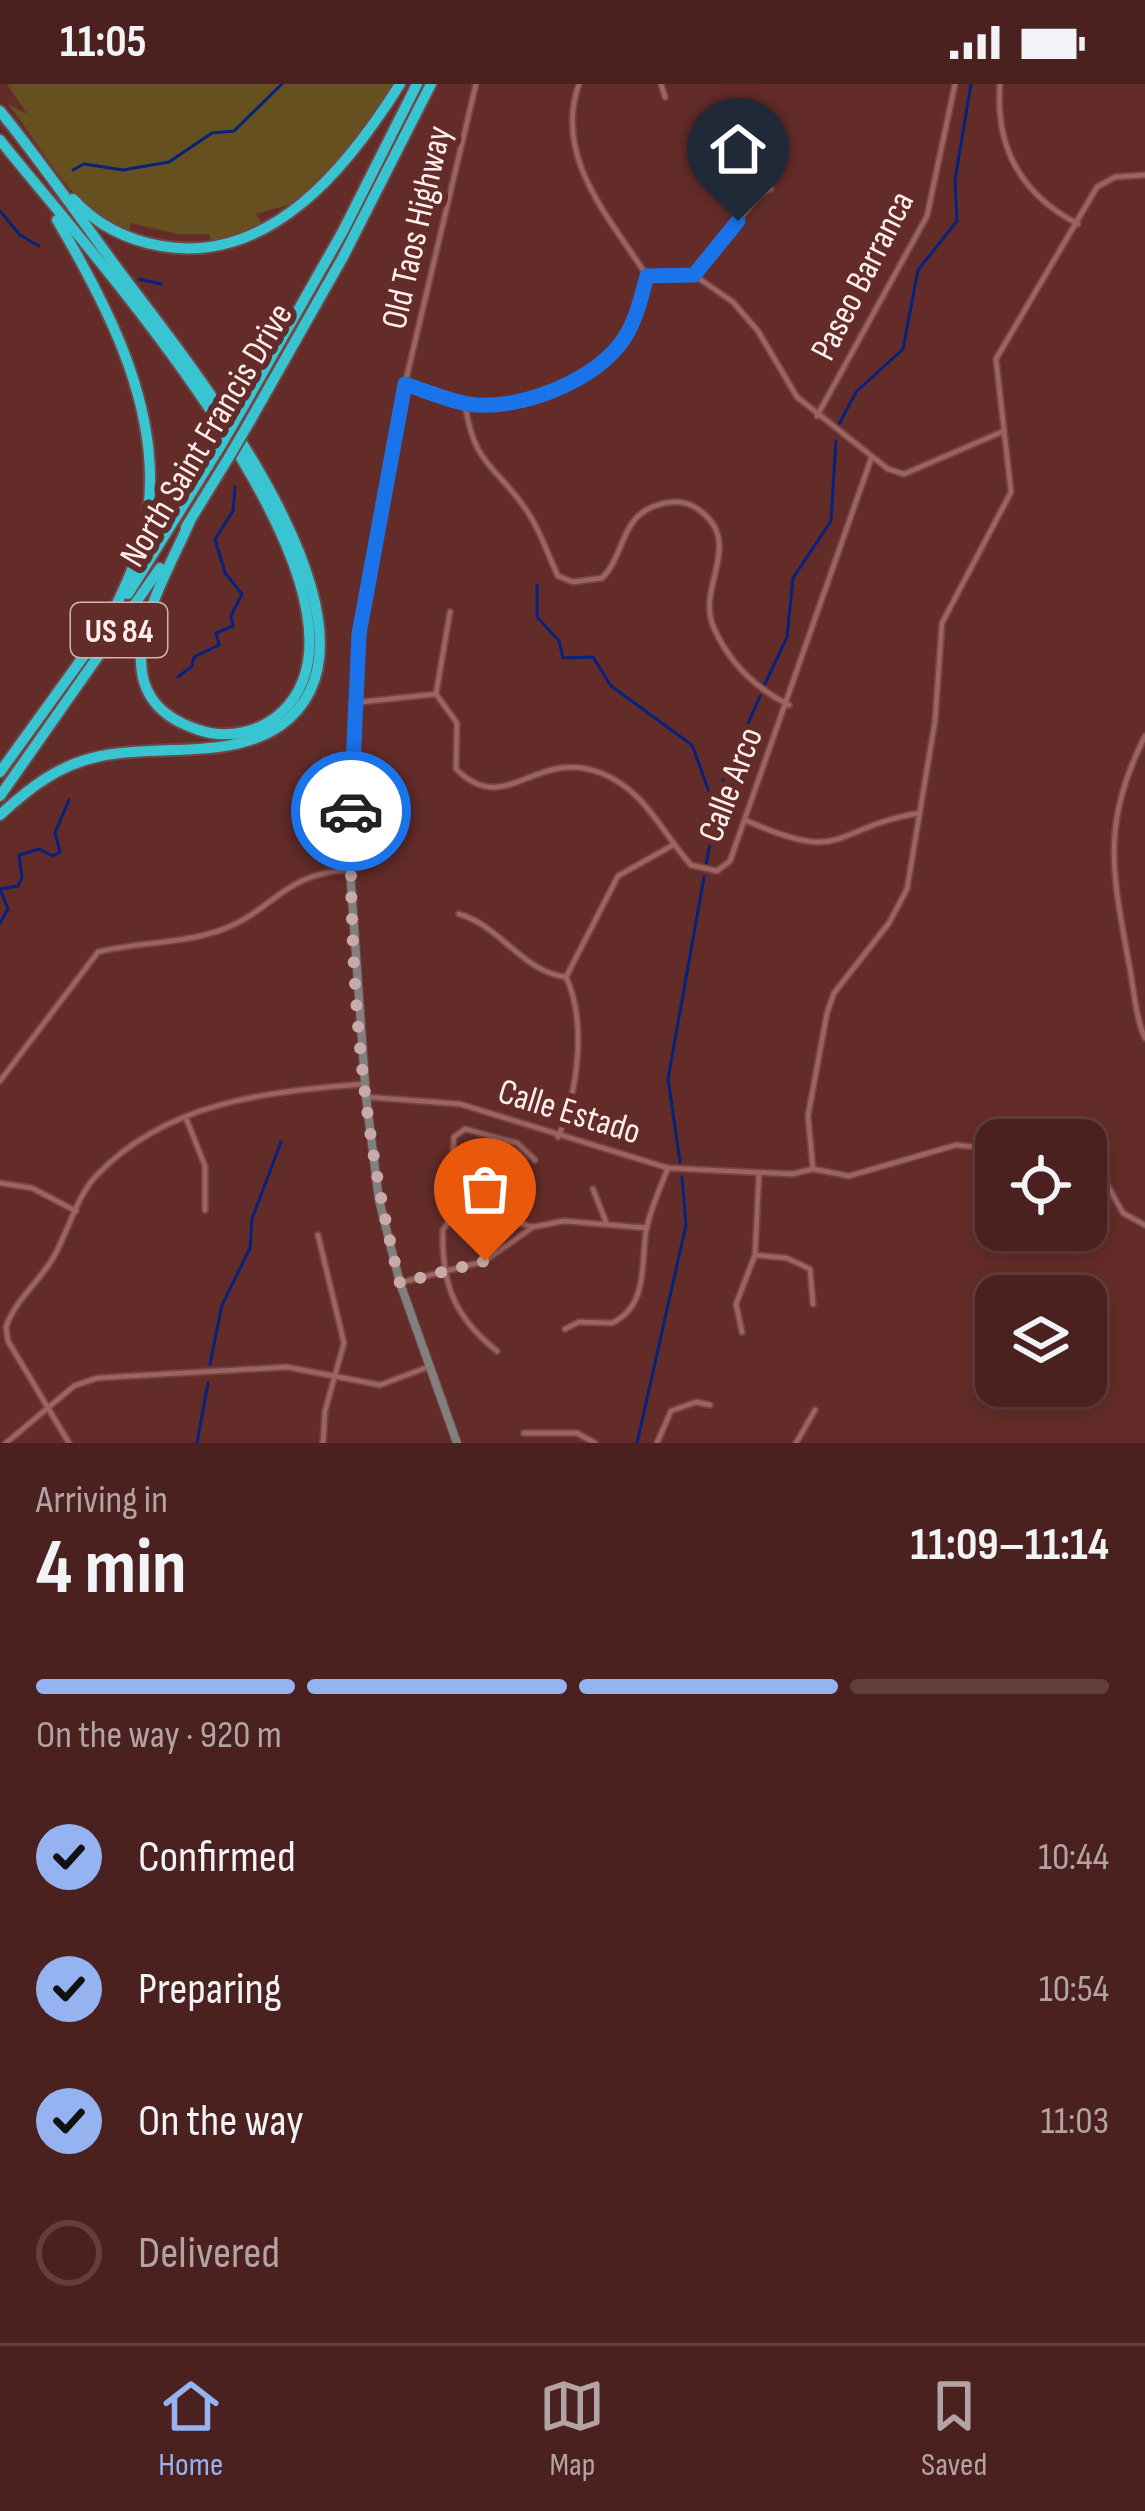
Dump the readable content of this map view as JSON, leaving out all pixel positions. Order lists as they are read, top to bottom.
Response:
{
  "streets": {
    "highway": ["North Saint Francis Drive", "US 84"],
    "street": [
      "Old Taos Highway",
      "Paseo Barranca",
      "Calle Arco",
      "Calle Estado"
    ]
  },
  "crossings": [
    ["Old Taos Highway", "Calle Estado"]
  ],
  "page": {
    "status": "11:05",
    "heading": ["4 min", "Arriving in", "11:09–11:14"],
    "bar": "On the way · 920 m",
    "list": [
      ["Confirmed", "10:44"],
      ["Preparing", "10:54"],
      ["On the way", "11:03"],
      "Delivered"
    ],
    "tabs": ["Home", "Map", "Saved"]
  }
}
